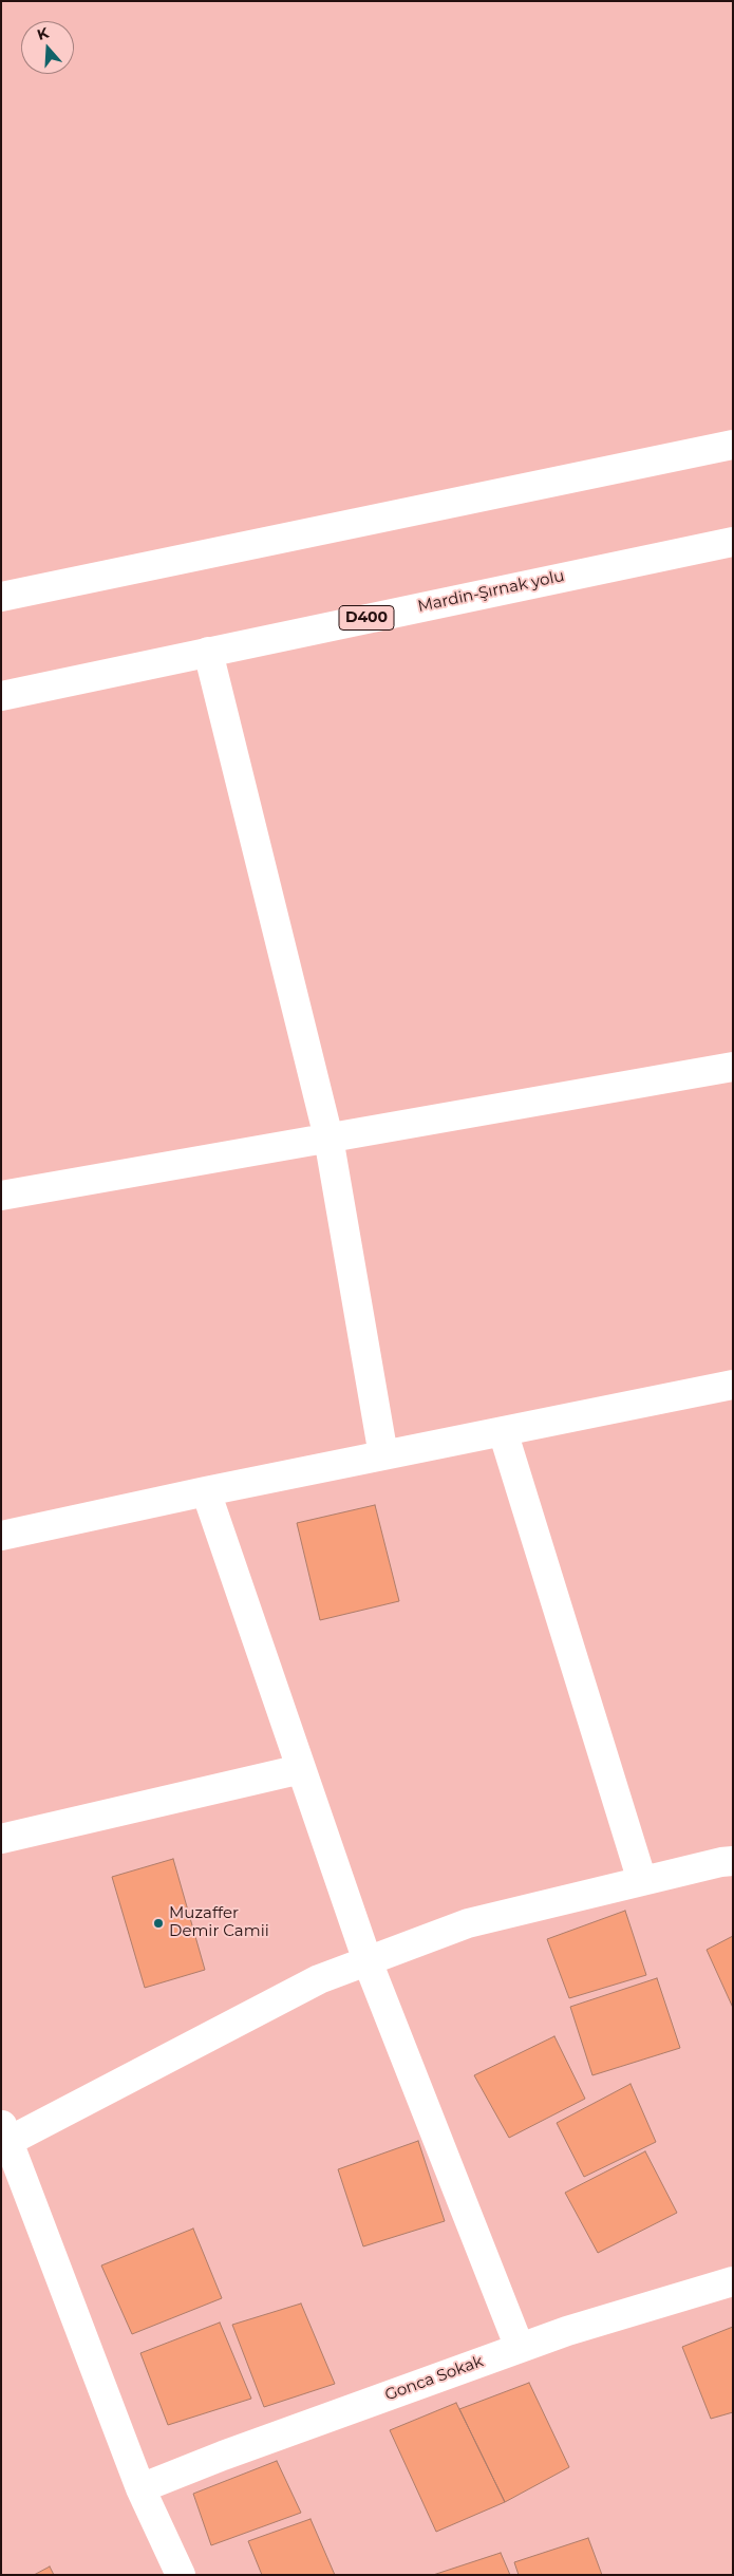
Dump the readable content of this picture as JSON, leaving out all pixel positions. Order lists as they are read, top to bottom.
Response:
{
  "streets": {
    "main road": ["Mardin-Şırnak yolu", "D400", "Gonca Sokak"]
  },
  "places": ["Muzaffer Demir Camii"],
  "north": "top"
}
